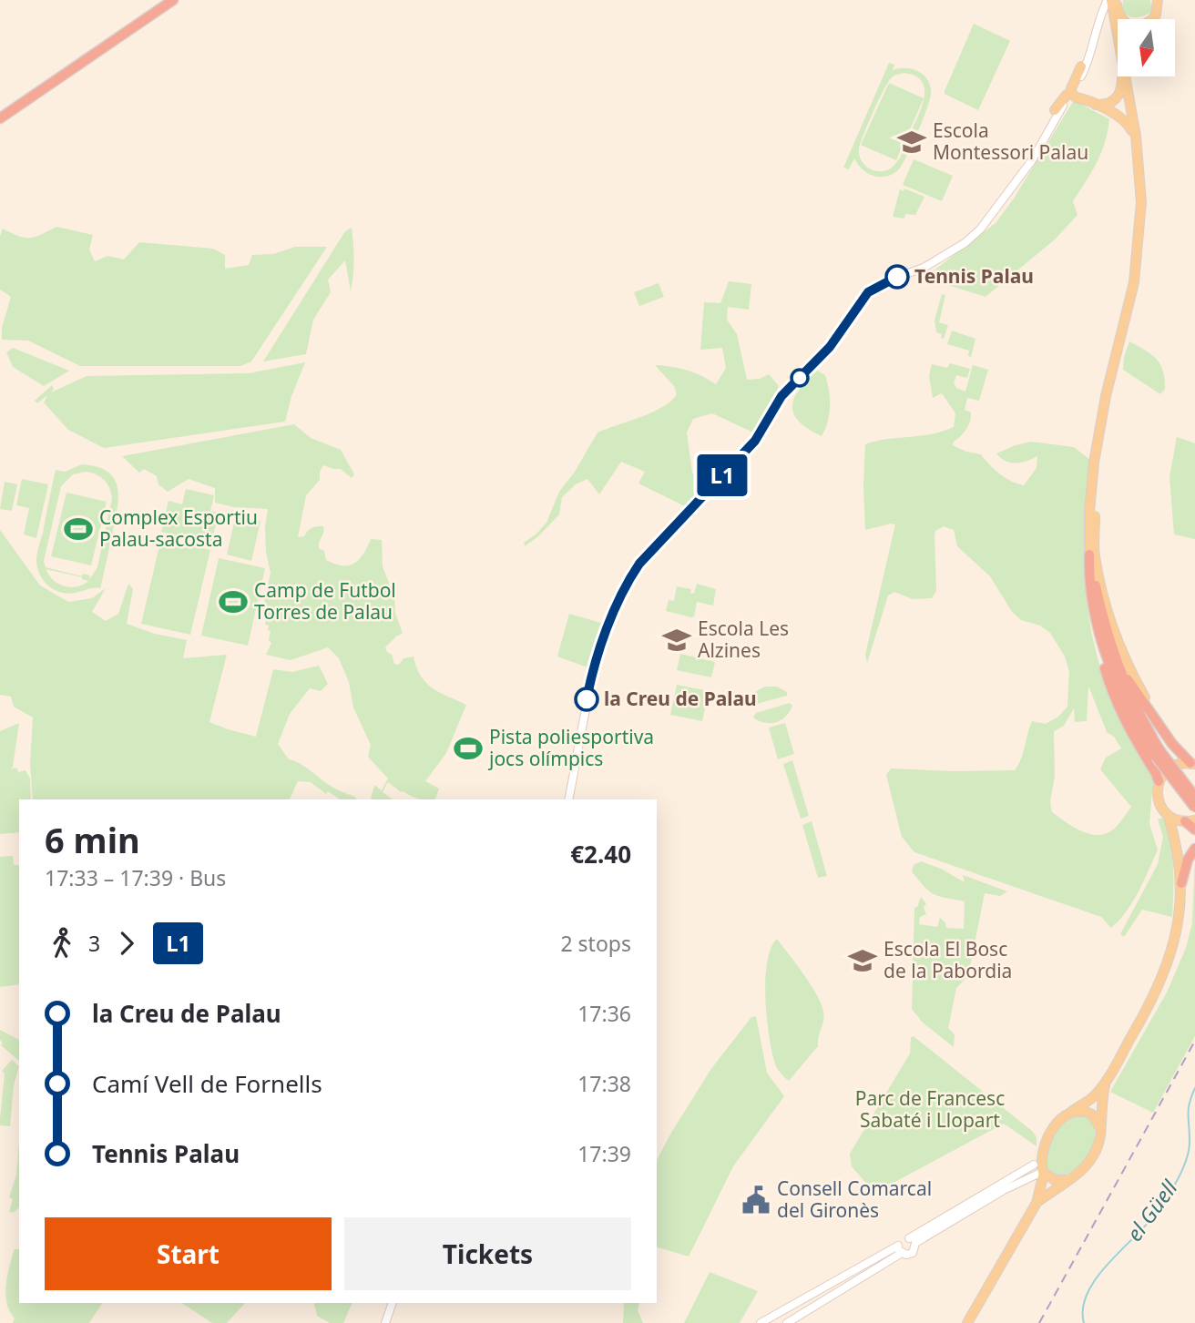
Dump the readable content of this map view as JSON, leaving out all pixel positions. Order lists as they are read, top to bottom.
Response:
{
  "water": ["el Güell"],
  "parks": ["Parc de Francesc Sabaté i Llopart"],
  "places": {
    "school or university": ["Escola Montessori Palau", "Escola Les Alzines", "Escola El Bosc de la Pabordia"],
    "other": ["Tennis Palau", "la Creu de Palau"],
    "sports": ["Complex Esportiu Palau-sacosta", "Camp de Futbol Torres de Palau", "Pista poliesportiva jocs olímpics"],
    "public building": ["Consell Comarcal del Gironès"]
  },
  "lines": ["bus line L1"],
  "north": "bottom",
  "page": {
    "on_map": "L1",
    "heading": ["6 min", "17:33 – 17:39 · Bus", "€2.40"],
    "legs": ["3", "L1", "2 stops"],
    "list": [
      {
        "name": "la Creu de Palau",
        "value": "17:36"
      },
      {
        "name": "Camí Vell de Fornells",
        "value": "17:38"
      },
      {
        "name": "Tennis Palau",
        "value": "17:39"
      }
    ],
    "buttons": ["Start", "Tickets"]
  }
}
